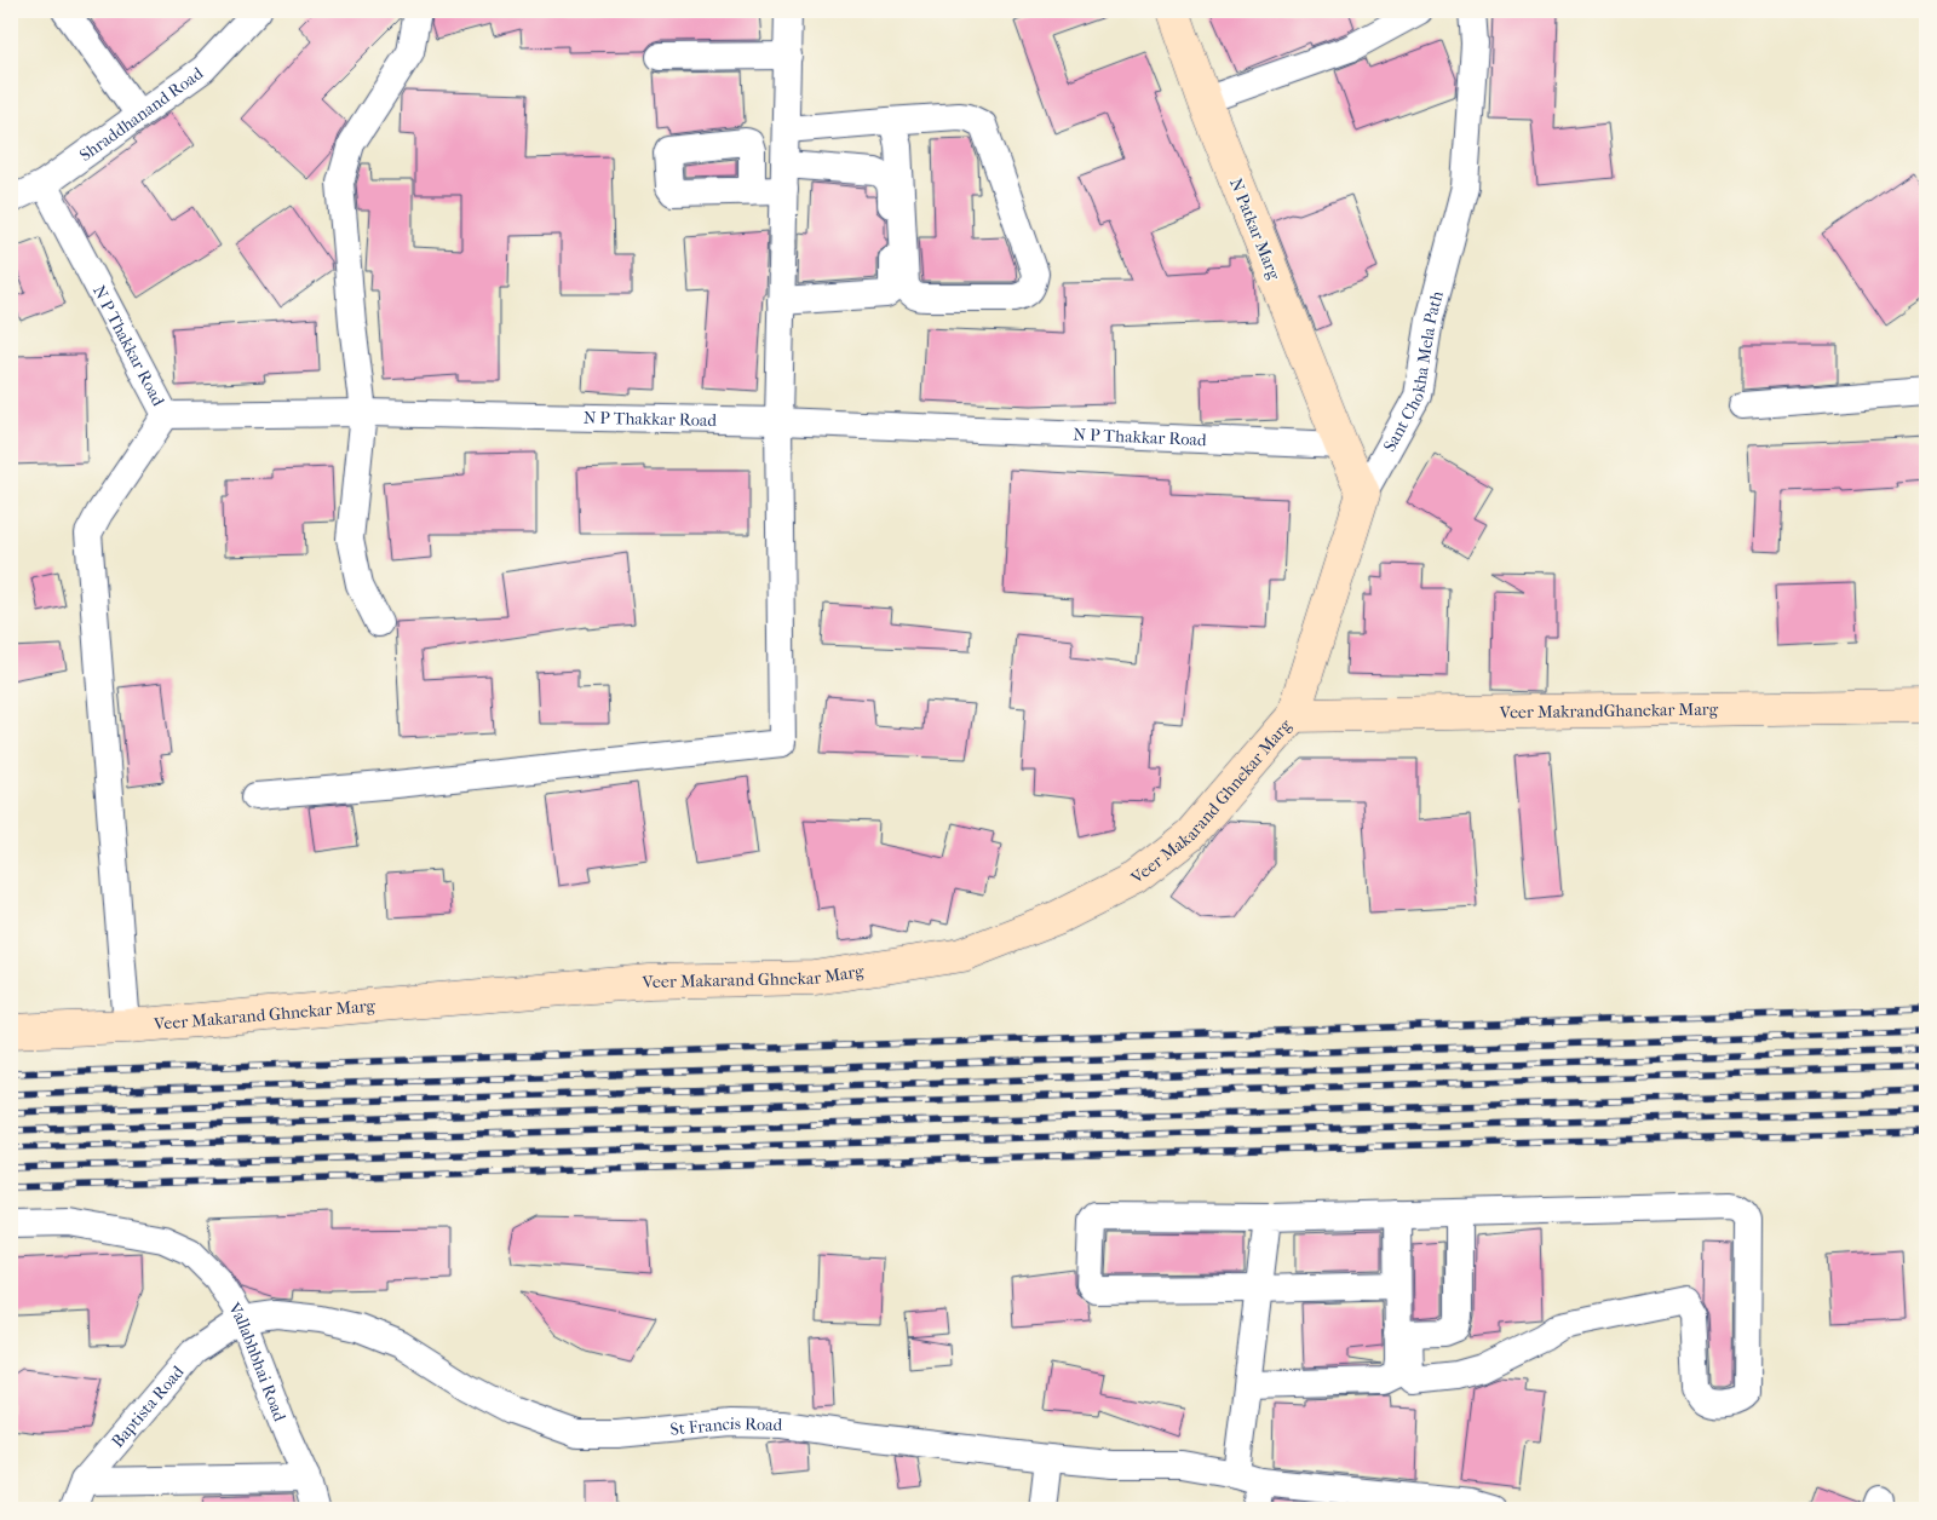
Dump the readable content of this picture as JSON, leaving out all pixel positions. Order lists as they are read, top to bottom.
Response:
{
  "streets": {
    "street": [
      "Shraddhanand Road",
      "N Patkar Marg",
      "N P Thakkar Road",
      "Sant Chokha Mela Path",
      "Veer MakrandGhanekar Marg",
      "Veer Makarand Ghnekar Marg",
      "Vallabhbhai Road",
      "Baptista Road",
      "St Francis Road"
    ]
  },
  "crossings": [
    ["Shraddhanand Road", "N P Thakkar Road"],
    ["N Patkar Marg", "N P Thakkar Road"],
    ["Sant Chokha Mela Path", "Veer MakrandGhanekar Marg"],
    ["Sant Chokha Mela Path", "Veer Makarand Ghnekar Marg"],
    ["Veer MakrandGhanekar Marg", "Veer Makarand Ghnekar Marg"],
    ["Vallabhbhai Road", "Baptista Road"],
    ["Vallabhbhai Road", "St Francis Road"],
    ["Baptista Road", "St Francis Road"]
  ]
}
